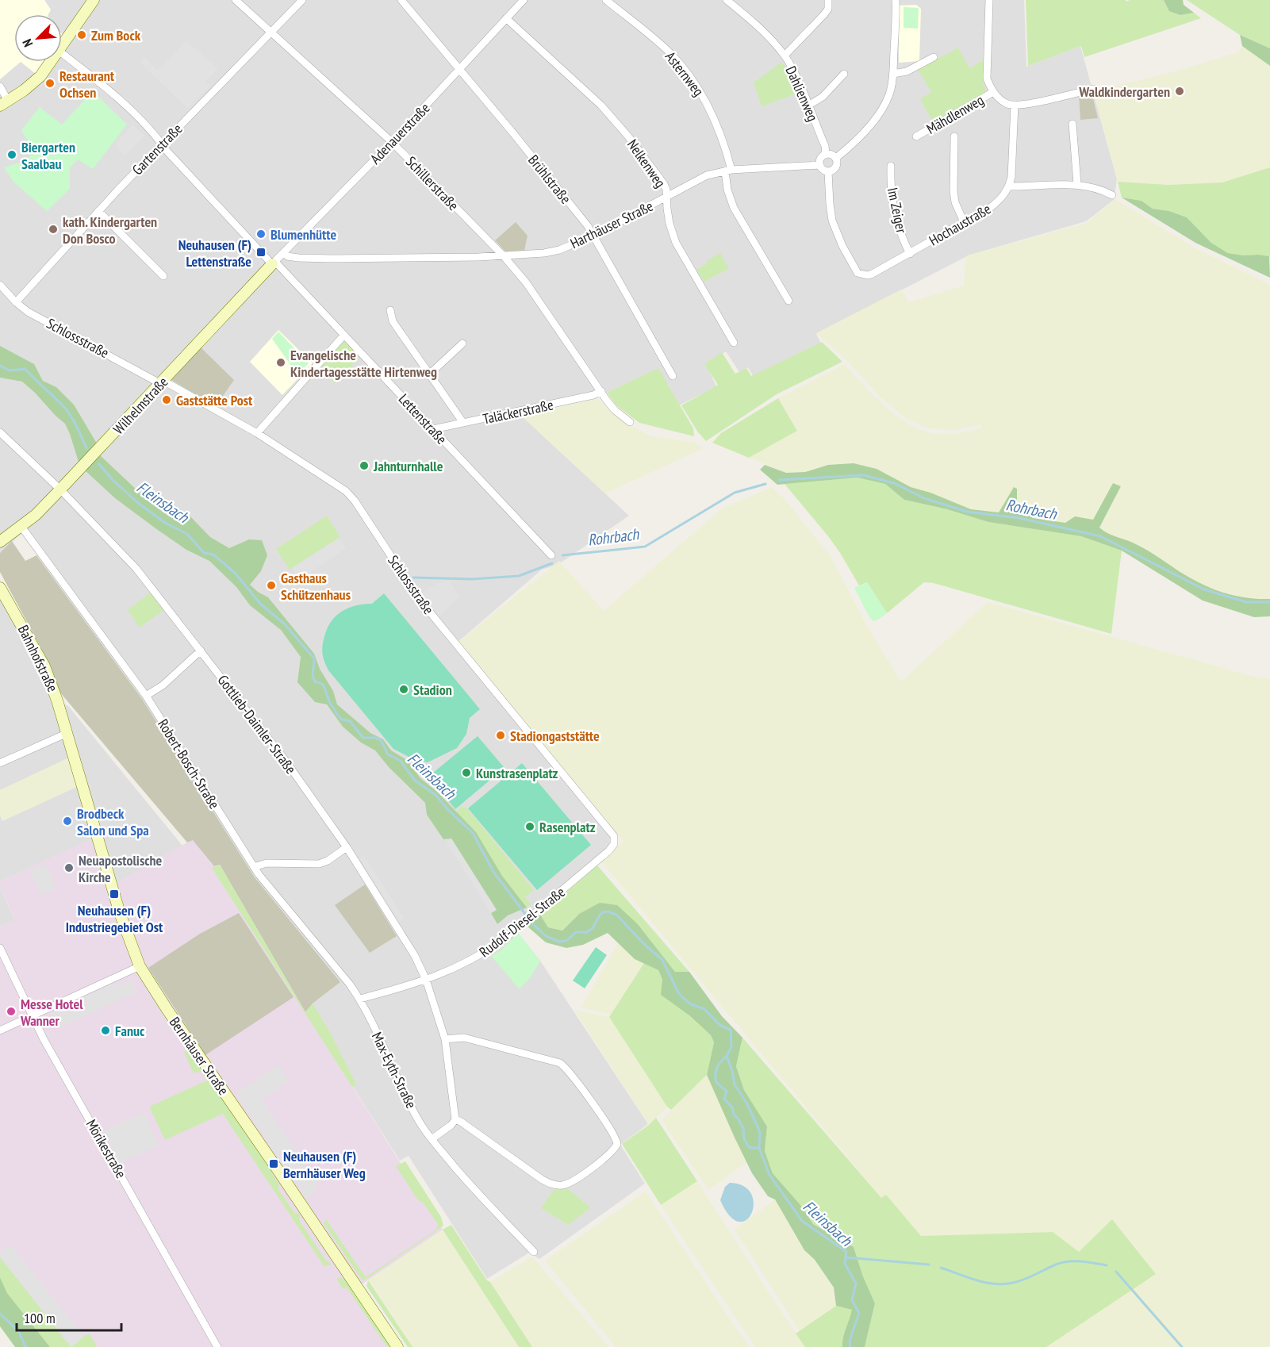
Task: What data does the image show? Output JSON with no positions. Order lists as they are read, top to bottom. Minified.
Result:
{"streets":{"street":["Asternweg","Dahlienweg","Mähdlenweg","Adenauerstraße","Gartenstraße","Nelkenweg","Brühlstraße","Schillerstraße","Im Zeiger","Harthäuser Straße","Hochaustraße","Schlossstraße","Wilhelmstraße","Taläckerstraße","Lettenstraße","Bahnhofstraße","Gottlieb-Daimler-Straße","Robert-Bosch-Straße","Rudolf-Diesel-Straße","Bernhäuser Straße","Max-Eyth-Straße","Mörikestraße"]},"crossings":[["Asternweg","Harthäuser Straße"],["Dahlienweg","Harthäuser Straße"],["Dahlienweg","Hochaustraße"],["Mähdlenweg","Hochaustraße"],["Adenauerstraße","Nelkenweg"],["Adenauerstraße","Brühlstraße"],["Adenauerstraße","Schillerstraße"],["Adenauerstraße","Harthäuser Straße"],["Adenauerstraße","Wilhelmstraße"],["Adenauerstraße","Lettenstraße"],["Gartenstraße","Schillerstraße"],["Gartenstraße","Schlossstraße"],["Gartenstraße","Lettenstraße"],["Nelkenweg","Harthäuser Straße"],["Brühlstraße","Harthäuser Straße"],["Schillerstraße","Harthäuser Straße"],["Schillerstraße","Taläckerstraße"],["Im Zeiger","Hochaustraße"],["Harthäuser Straße","Hochaustraße"],["Schlossstraße","Wilhelmstraße"],["Schlossstraße","Rudolf-Diesel-Straße"],["Wilhelmstraße","Lettenstraße"],["Wilhelmstraße","Gottlieb-Daimler-Straße"],["Wilhelmstraße","Robert-Bosch-Straße"],["Taläckerstraße","Lettenstraße"],["Bahnhofstraße","Bernhäuser Straße"],["Gottlieb-Daimler-Straße","Rudolf-Diesel-Straße"],["Robert-Bosch-Straße","Rudolf-Diesel-Straße"],["Robert-Bosch-Straße","Max-Eyth-Straße"],["Rudolf-Diesel-Straße","Max-Eyth-Straße"]],"water":["Fleinsbach","Rohrbach"],"places":{"other":["Zum Bock","Restaurant Ochsen","Waldkindergarten","Biergarten Saalbau","kath. Kindergarten Don Bosco","Blumenhütte","Evangelische Kindertagesstätte Hirtenweg","Gaststätte Post","Jahnturnhalle","Gasthaus Schützenhaus","Stadion","Stadiongaststätte","Kunstrasenplatz","Brodbeck Salon und Spa","Rasenplatz","Neuapostolische Kirche","Messe Hotel Wanner","Fanuc"],"transit":["Neuhausen (F) Lettenstraße","Neuhausen (F) Industriegebiet Ost","Neuhausen (F) Bernhäuser Weg"]},"scale_bar":"100 m","north":"bottom left"}
